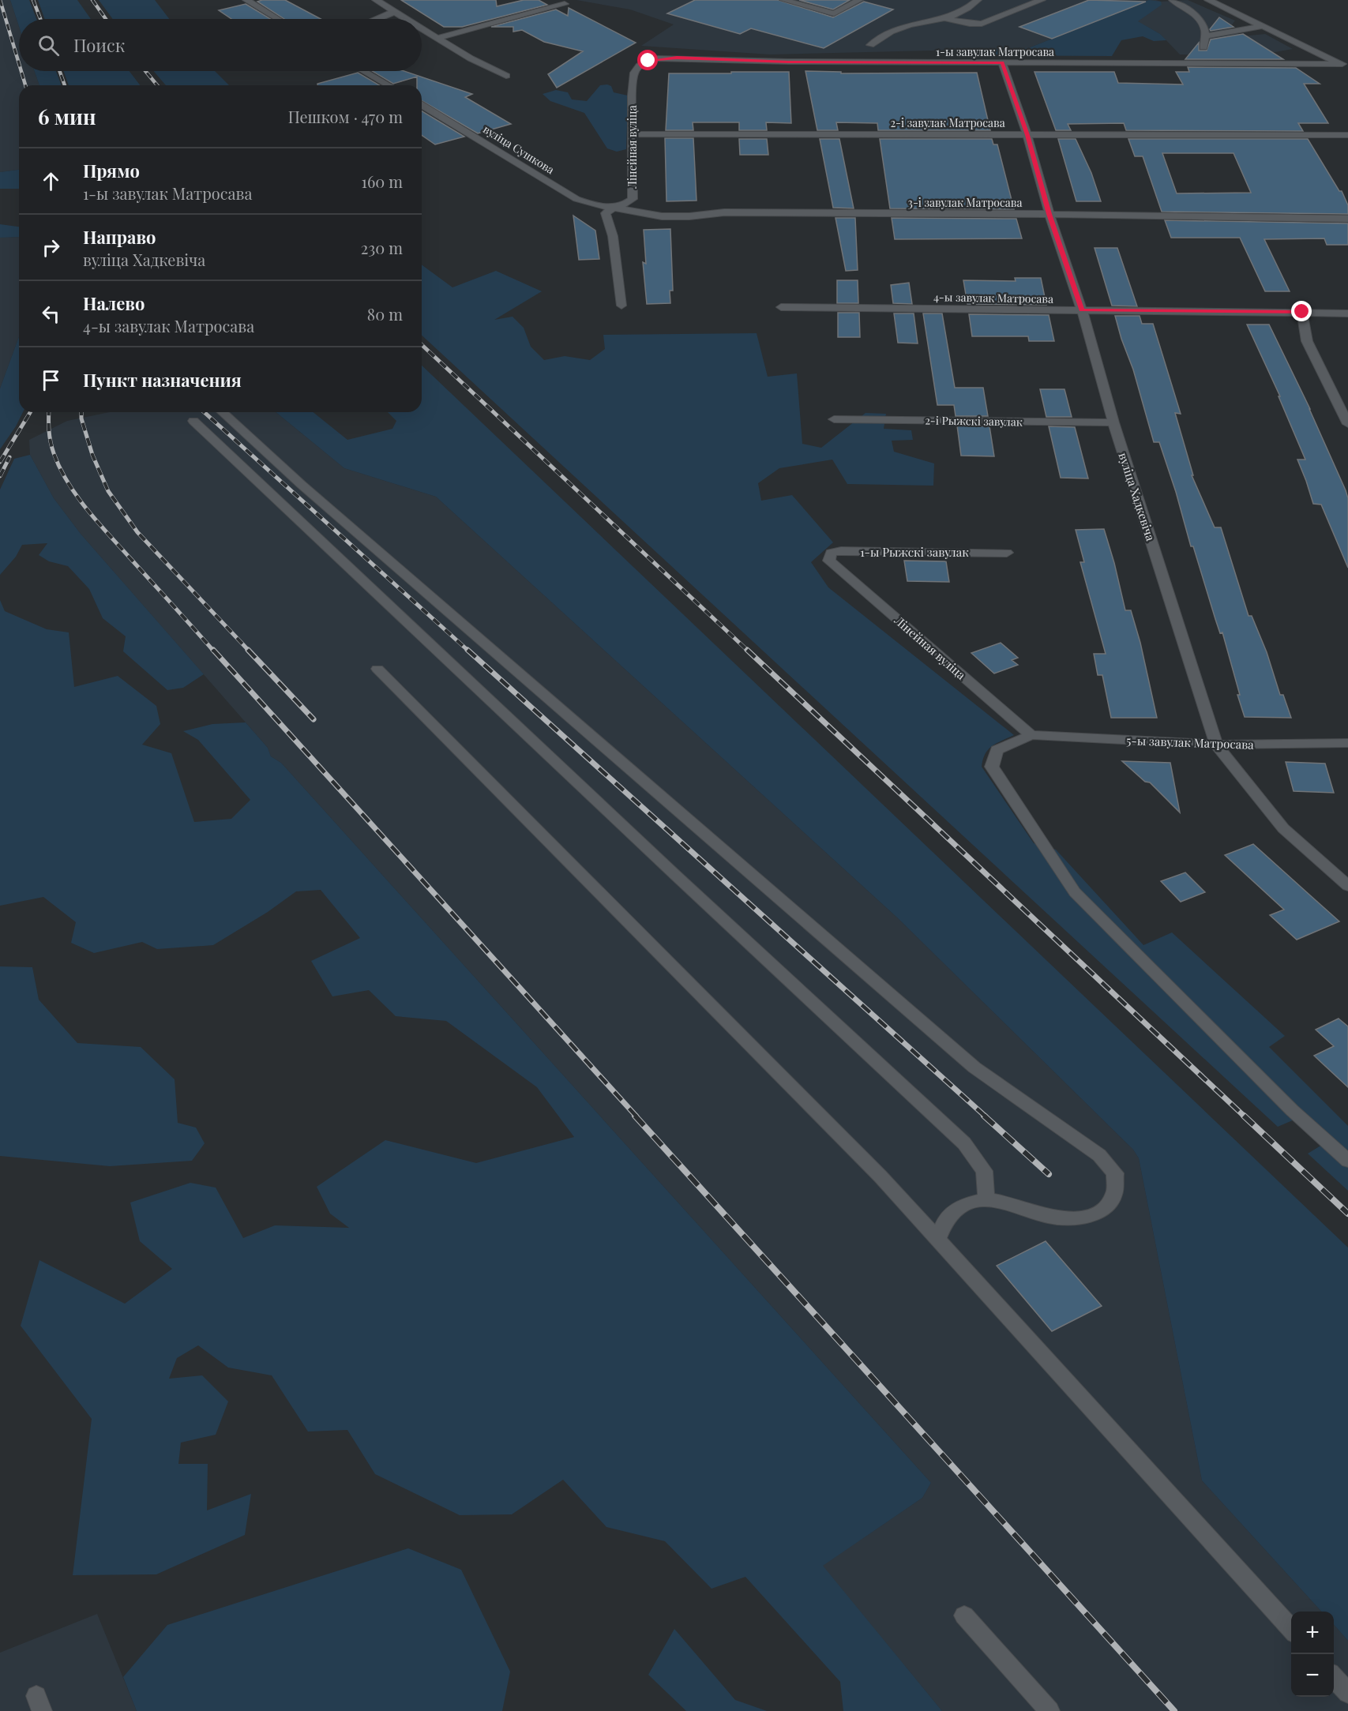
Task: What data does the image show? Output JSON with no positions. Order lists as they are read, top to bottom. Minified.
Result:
{"streets":{"street":["1-ы завулак Матросава","2-і завулак Матросава","Лінейная вуліца","вуліца Сушкова","3-і завулак Матросава","4-ы завулак Матросава","2-і Рыжскі завулак","вуліца Хадкевіча","1-ы Рыжскі завулак","5-ы завулак Матросава"]},"crossings":[["1-ы завулак Матросава","Лінейная вуліца"],["1-ы завулак Матросава","вуліца Хадкевіча"],["2-і завулак Матросава","Лінейная вуліца"],["2-і завулак Матросава","вуліца Хадкевіча"],["Лінейная вуліца","вуліца Сушкова"],["Лінейная вуліца","3-і завулак Матросава"],["Лінейная вуліца","1-ы Рыжскі завулак"],["Лінейная вуліца","5-ы завулак Матросава"],["вуліца Сушкова","3-і завулак Матросава"],["3-і завулак Матросава","вуліца Хадкевіча"],["4-ы завулак Матросава","вуліца Хадкевіча"],["2-і Рыжскі завулак","вуліца Хадкевіча"],["вуліца Хадкевіча","5-ы завулак Матросава"]],"page":{"search":"Поиск","heading":["6 мин","Пешком · 470 m"],"list":[["Прямо","1-ы завулак Матросава","160 m"],["Направо","вуліца Хадкевіча","230 m"],["Налево","4-ы завулак Матросава","80 m"],"Пункт назначения"],"map_buttons":["+","−"]}}
